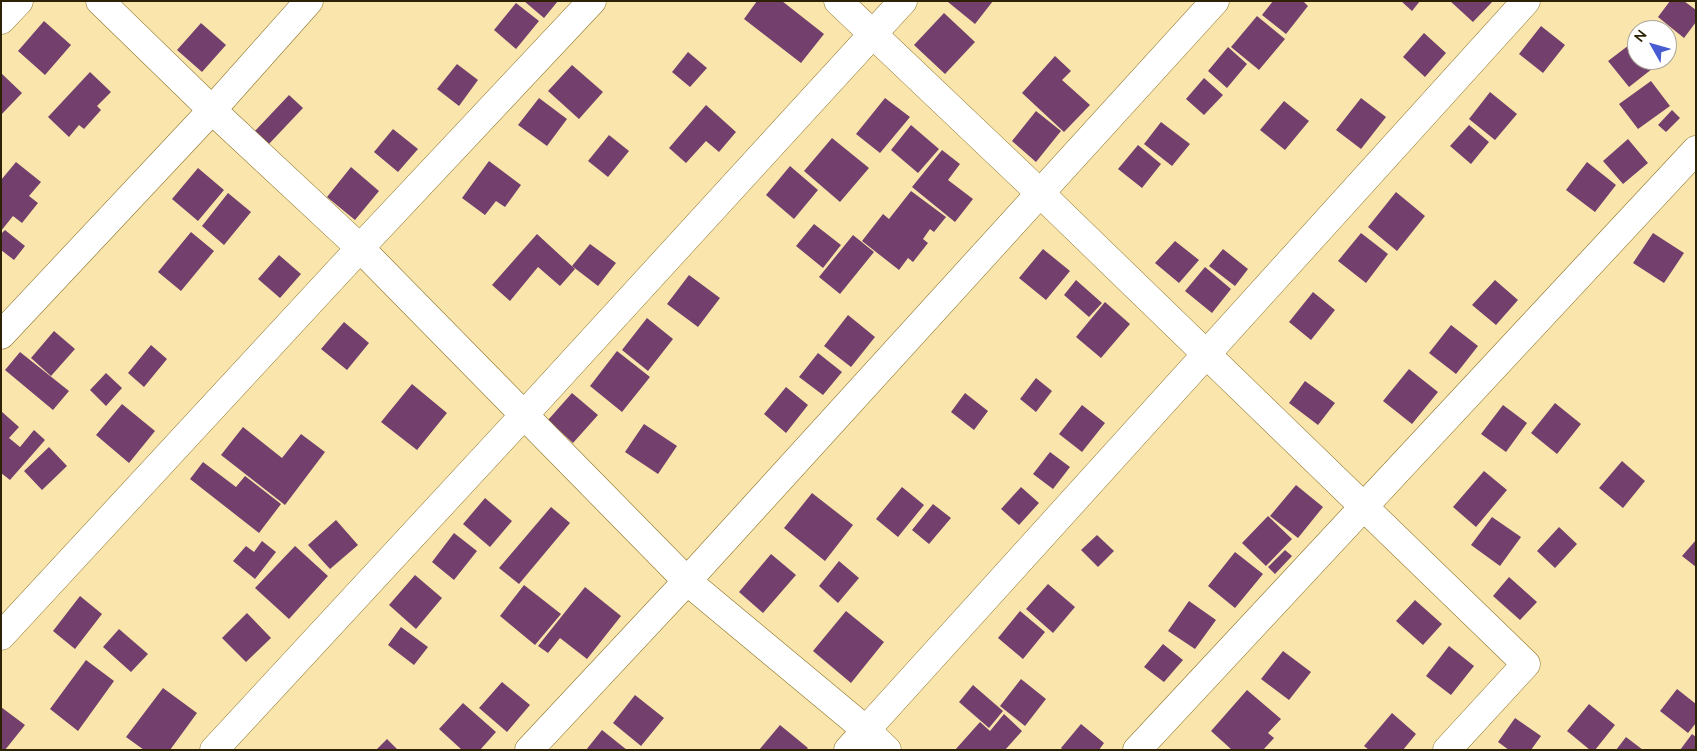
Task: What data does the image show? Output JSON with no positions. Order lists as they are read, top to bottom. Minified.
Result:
{"north":"top left"}
